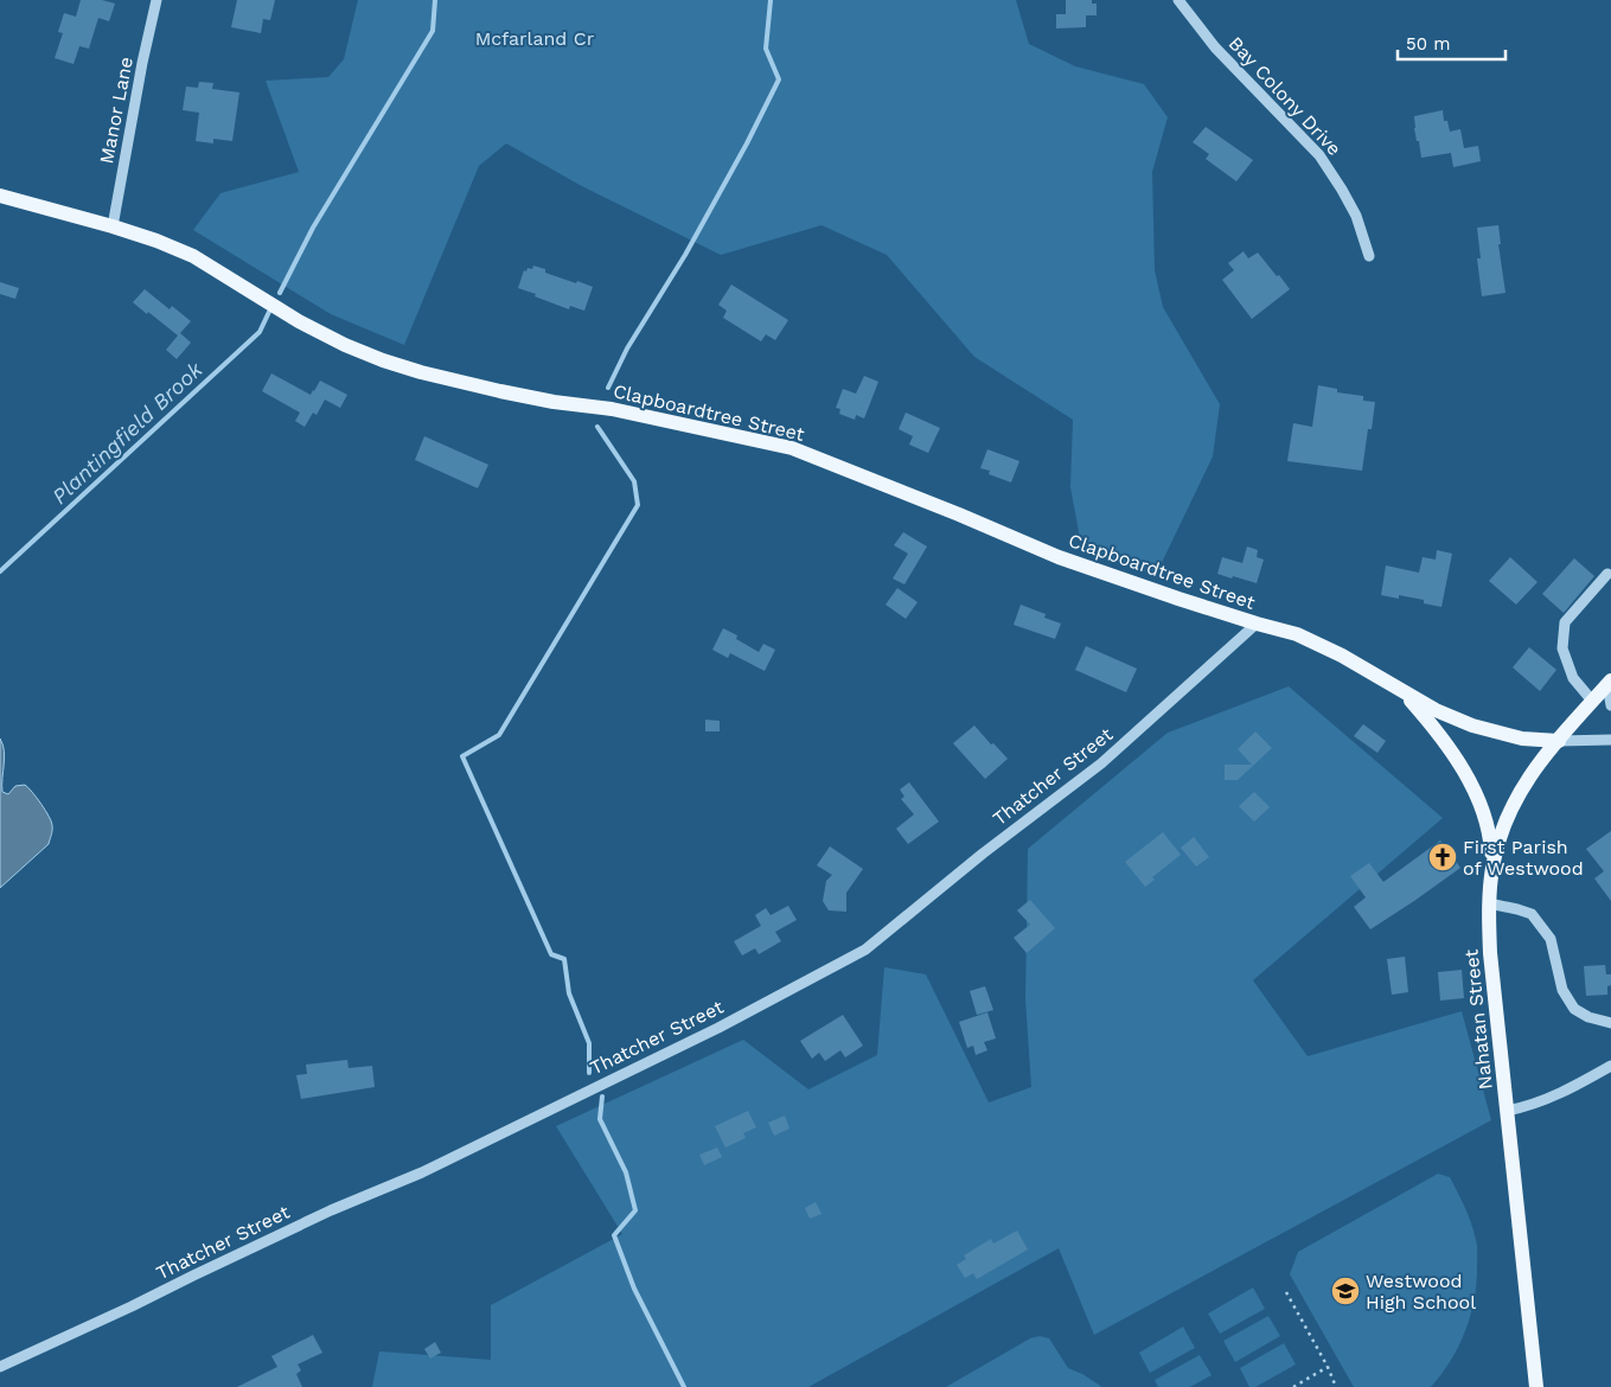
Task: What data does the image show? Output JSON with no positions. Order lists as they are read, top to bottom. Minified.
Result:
{"streets":{"main road":["Clapboardtree Street","Nahatan Street"],"street":["Bay Colony Drive","Manor Lane","Thatcher Street"]},"crossings":[["Manor Lane","Clapboardtree Street"],["Clapboardtree Street","Thatcher Street"],["Clapboardtree Street","Nahatan Street"]],"water":["Plantingfield Brook"],"parks":["Mcfarland Cr"],"places":{"church":["First Parish of Westwood"],"school or university":["Westwood High School"]},"scale_bar":"50 m"}
